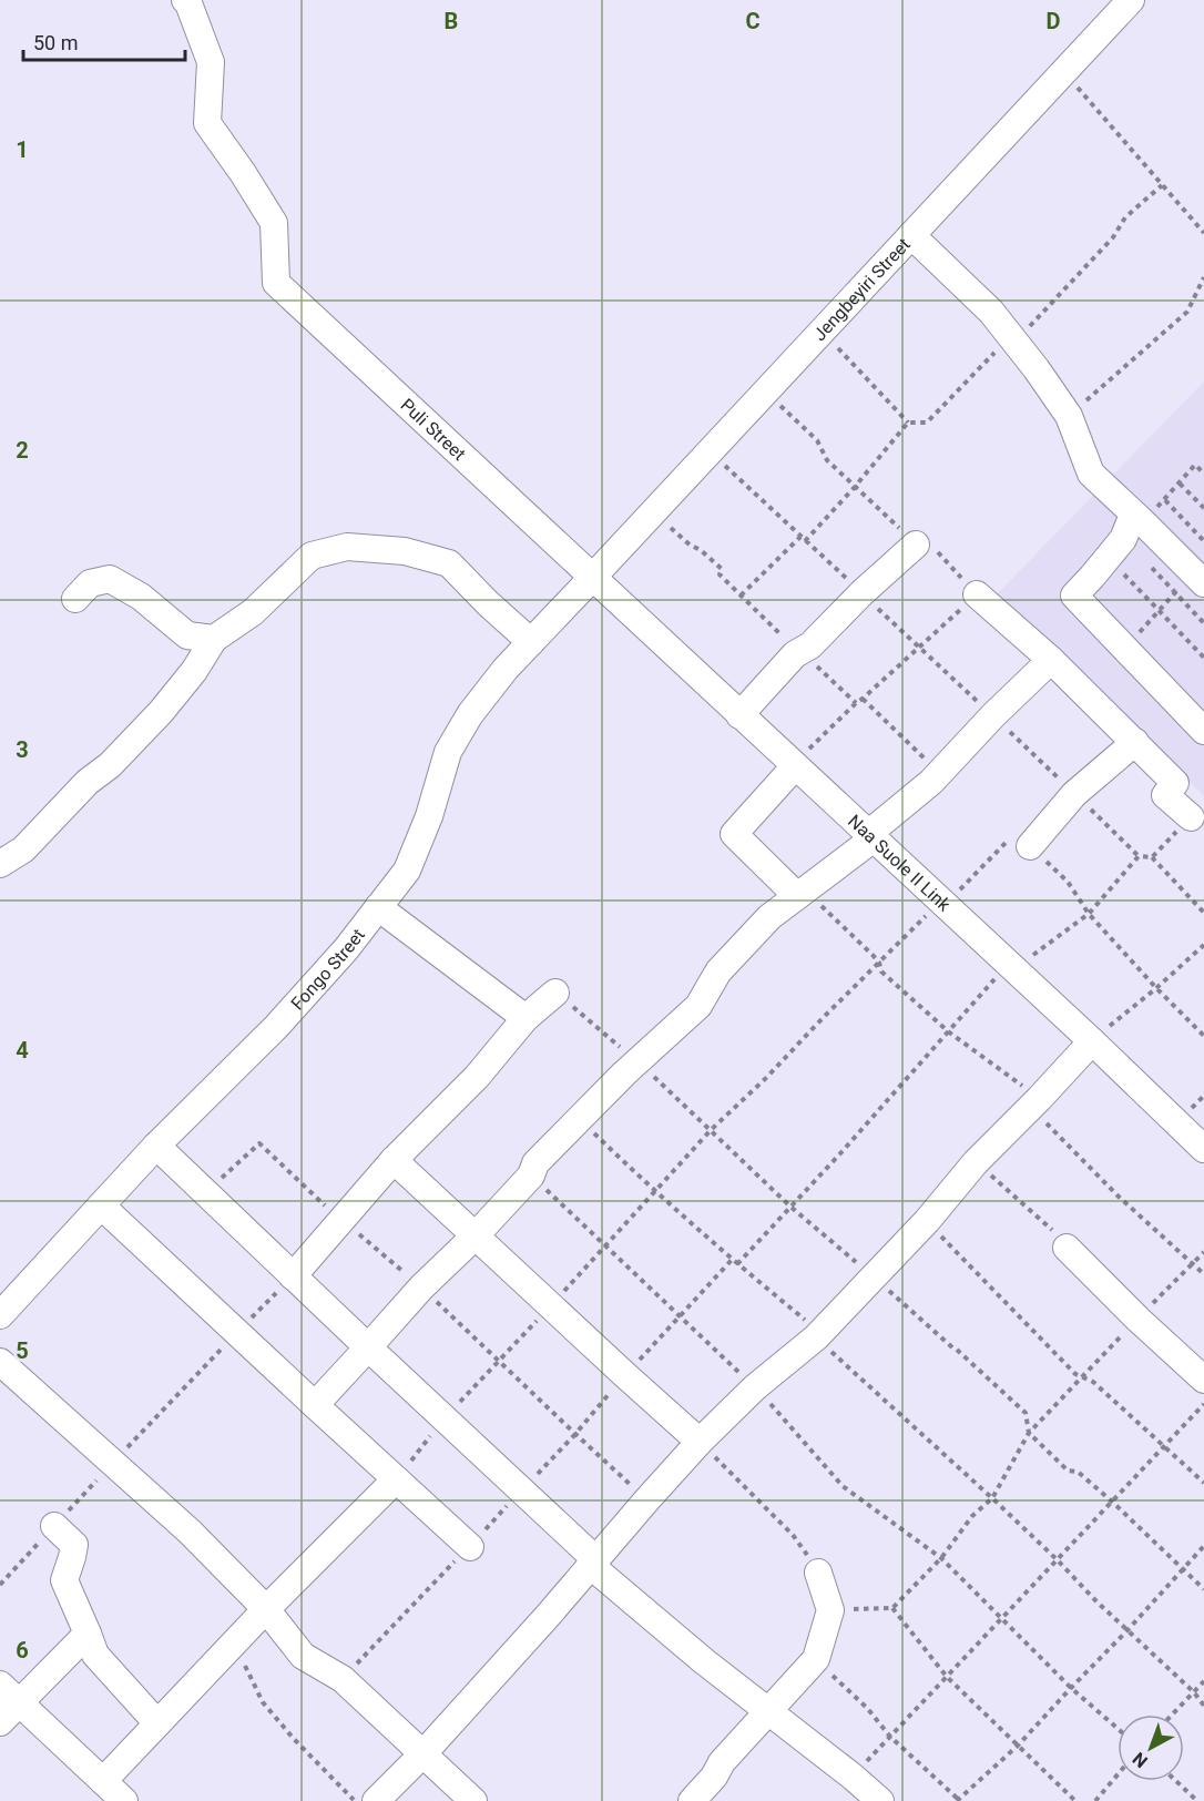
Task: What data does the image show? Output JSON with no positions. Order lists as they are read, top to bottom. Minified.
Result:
{"streets":{"street":["Jengbeyiri Street","Puli Street","Naa Suole II Link","Fongo Street"]},"crossings":[["Jengbeyiri Street","Puli Street"],["Jengbeyiri Street","Naa Suole II Link"],["Jengbeyiri Street","Fongo Street"],["Puli Street","Naa Suole II Link"],["Puli Street","Fongo Street"],["Naa Suole II Link","Fongo Street"]],"scale_bar":"50 m","north":"bottom left","grid":{"columns":["B","C","D"],"rows":["1","2","3","4","5","6"]}}
